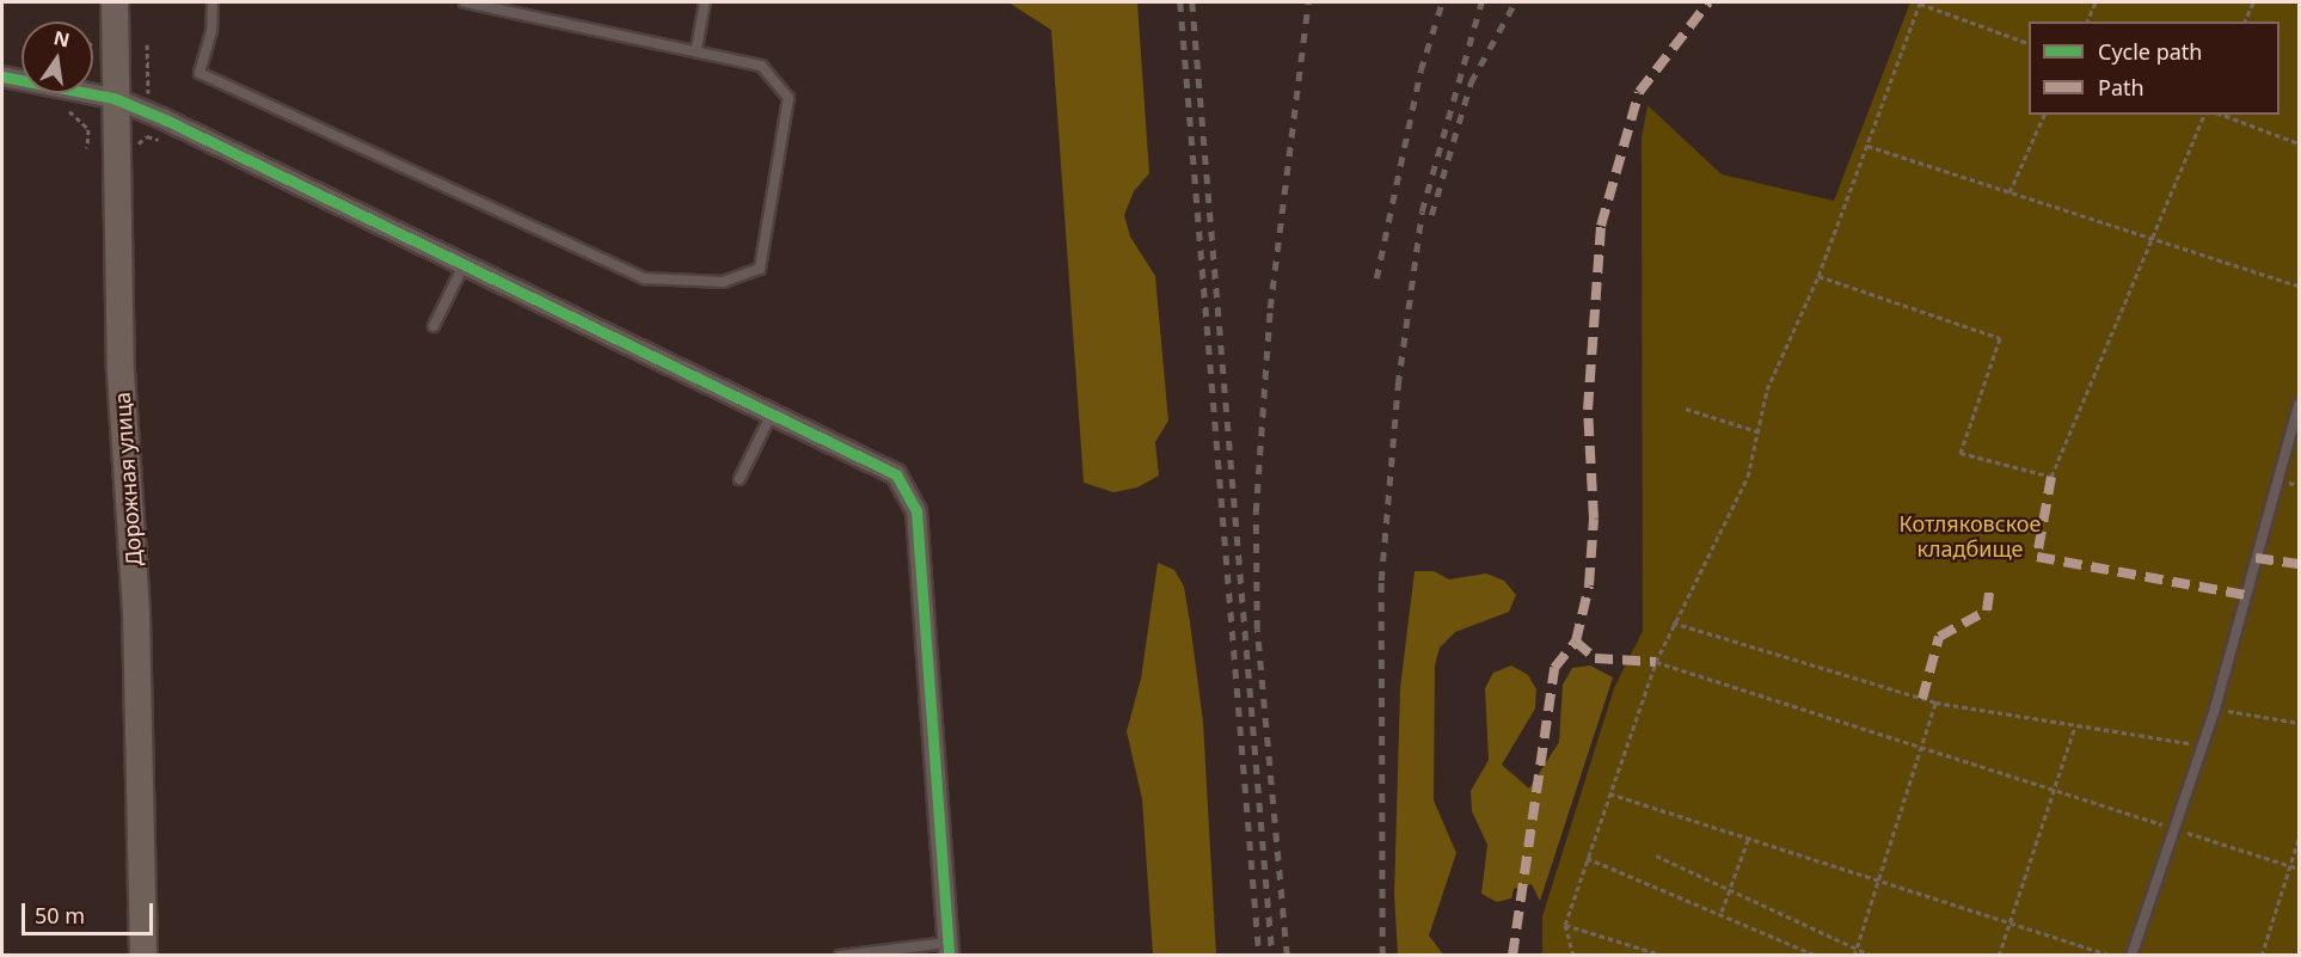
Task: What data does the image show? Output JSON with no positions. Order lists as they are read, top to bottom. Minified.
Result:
{"streets":{"main road":["Дорожная улица"]},"parks":["Котляковское кладбище"],"legend":["Cycle path","Path"],"scale_bar":"50 m","north":"top"}
